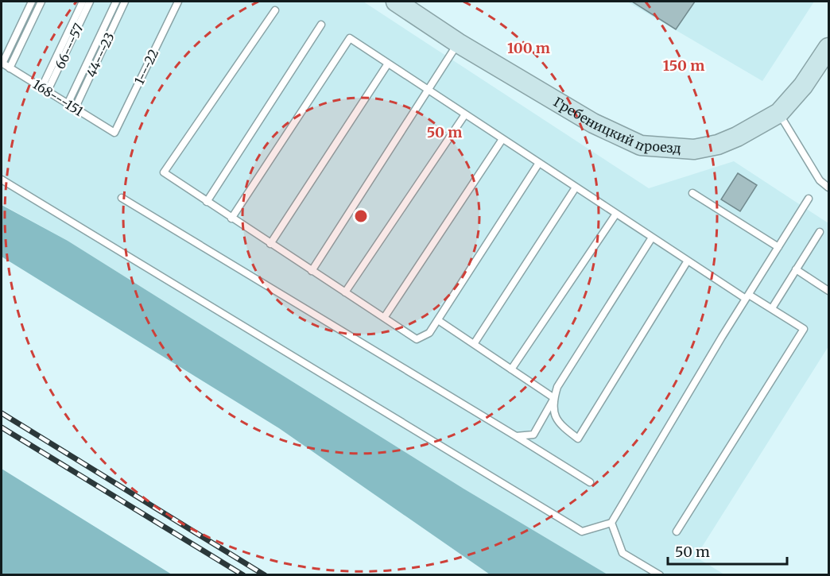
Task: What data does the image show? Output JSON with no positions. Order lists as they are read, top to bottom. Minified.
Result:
{"streets":{"street":["Гребеницкий проезд"],"lane":["66---57","44---23","1---22","168---151"]},"crossings":[["66---57","168---151"],["44---23","168---151"],["1---22","168---151"]],"scale_bar":"50 m","rings":["100 m","150 m","50 m"]}
